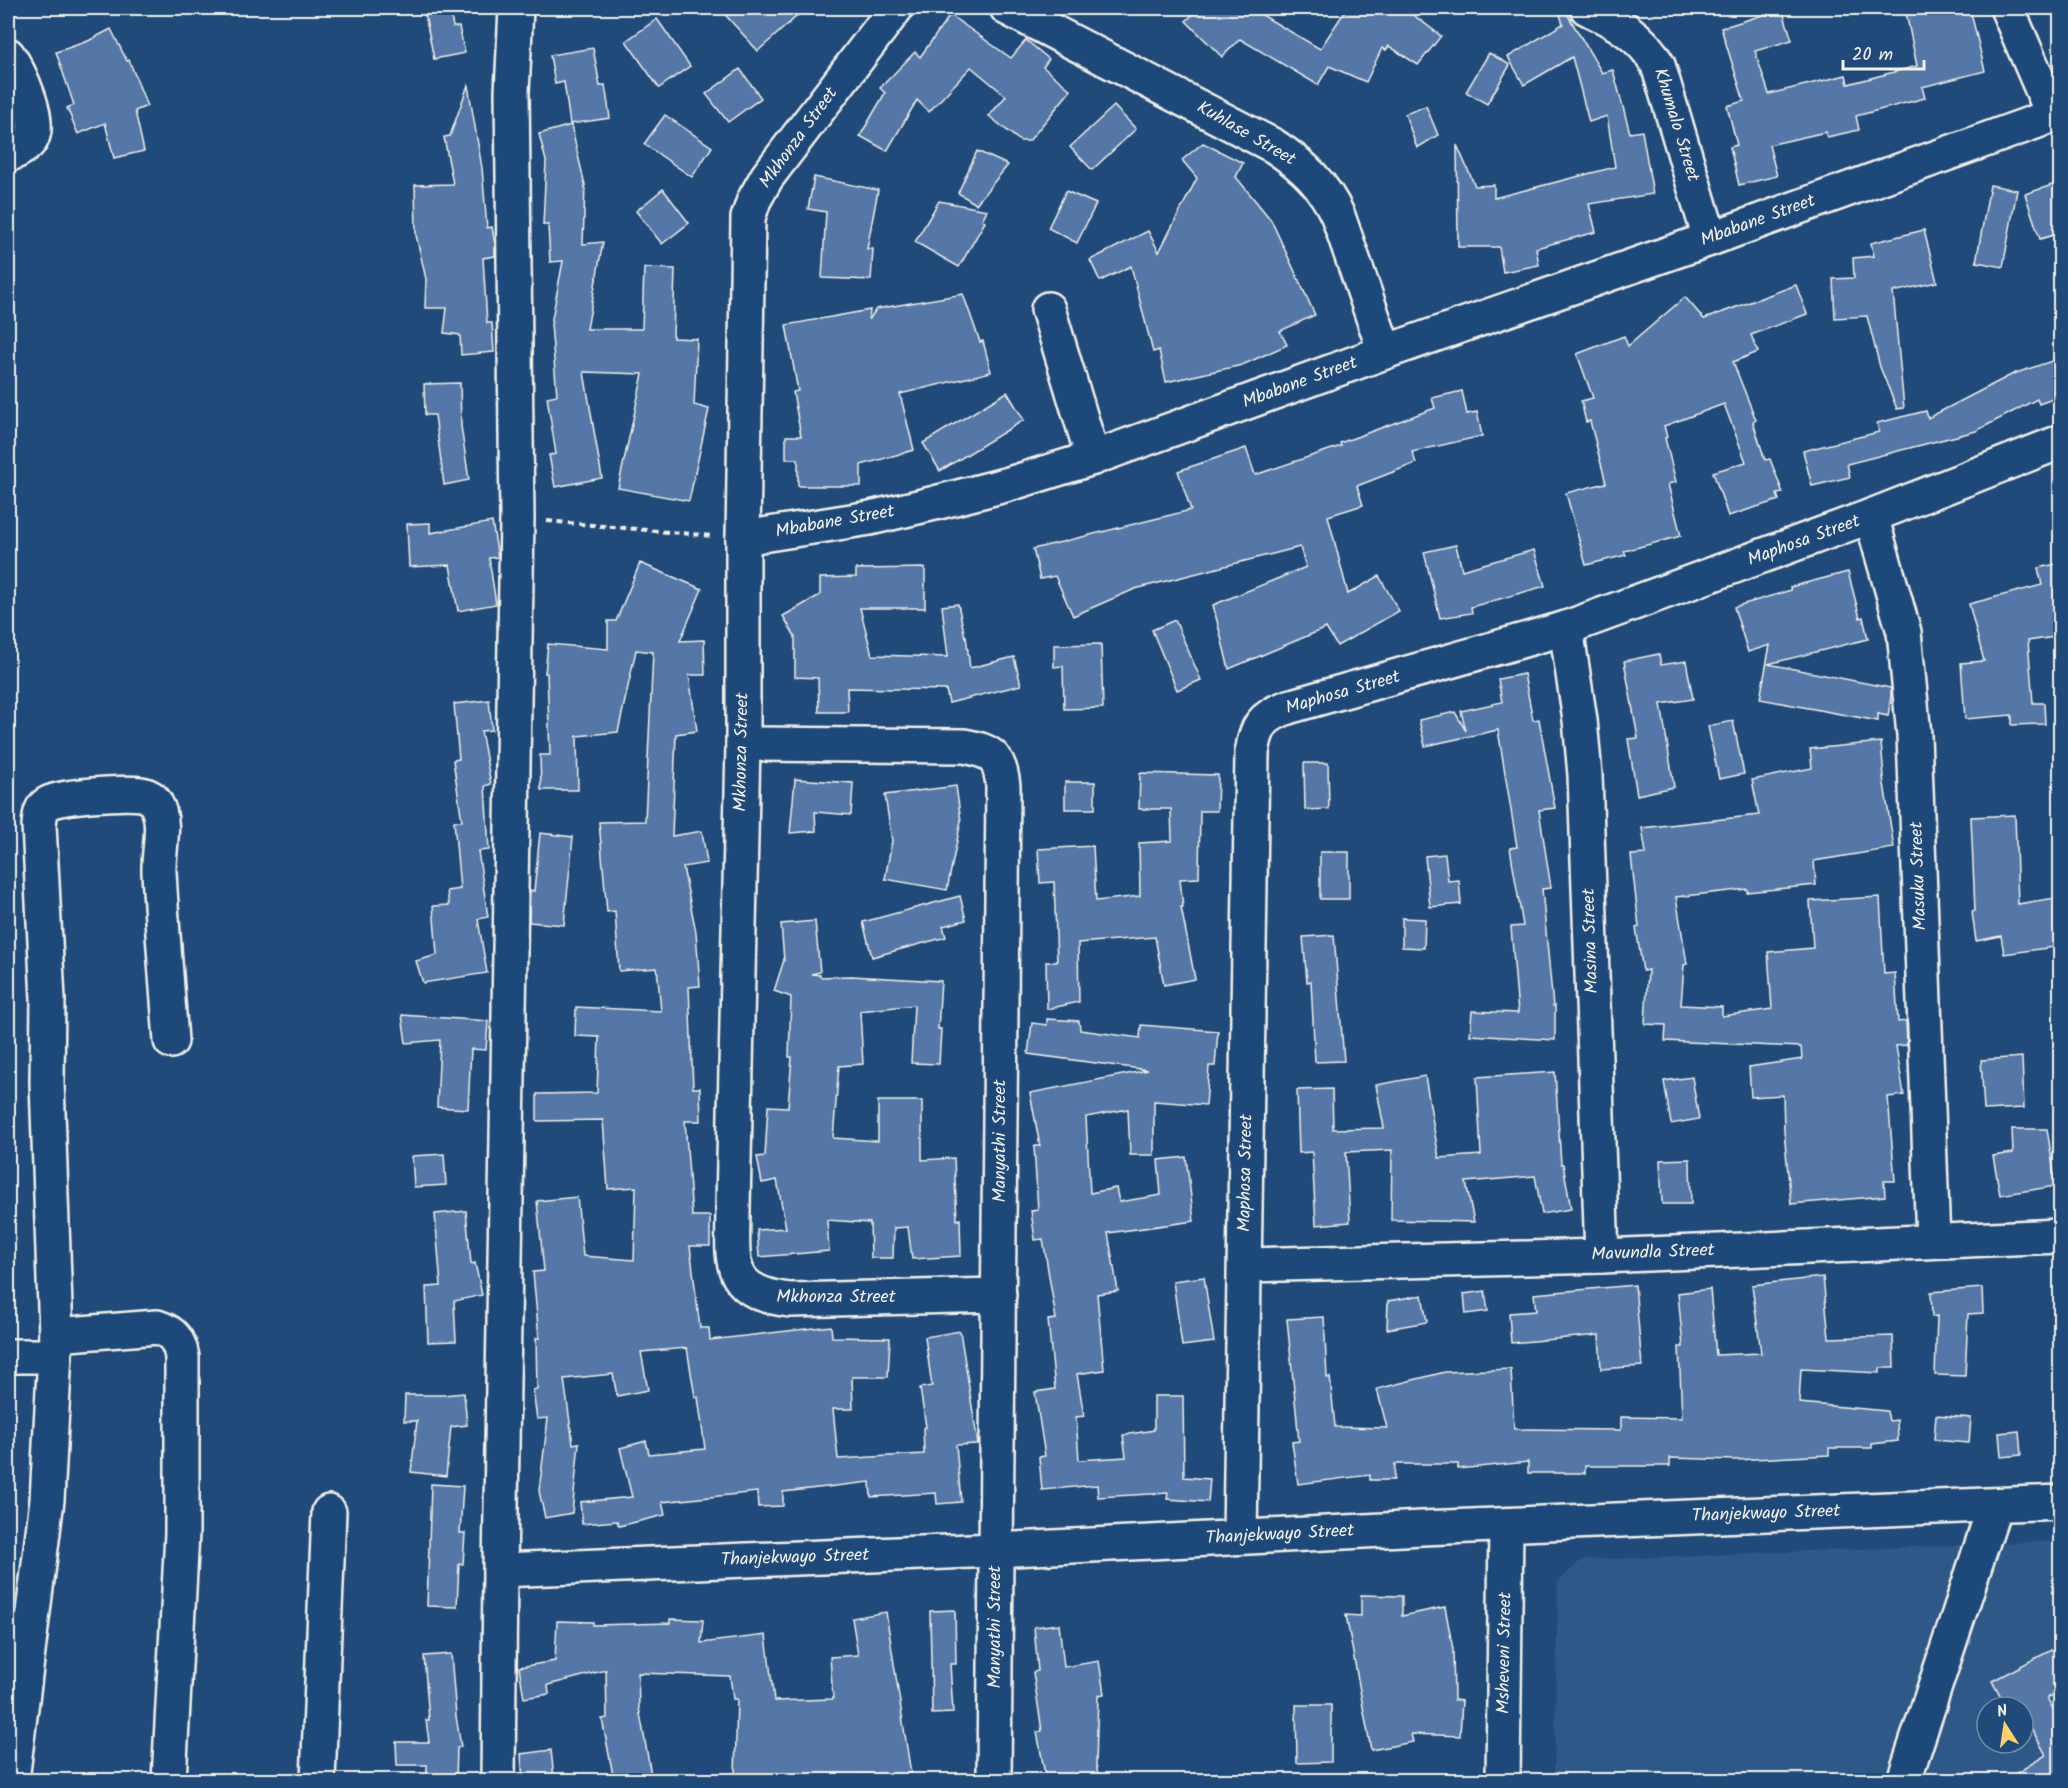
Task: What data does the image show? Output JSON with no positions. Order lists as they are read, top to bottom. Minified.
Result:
{"streets":{"street":["Khumalo Street","Kuhlase Street","Mkhonza Street","Mbabane Street","Maphosa Street","Masuku Street","Masina Street","Manyathi Street","Mavundla Street","Thanjekwayo Street","Msheveni Street"]},"crossings":[["Khumalo Street","Mbabane Street"],["Kuhlase Street","Mbabane Street"],["Mkhonza Street","Mbabane Street"],["Mkhonza Street","Manyathi Street"],["Maphosa Street","Masuku Street"],["Maphosa Street","Masina Street"],["Maphosa Street","Mavundla Street"],["Maphosa Street","Thanjekwayo Street"],["Masuku Street","Mavundla Street"],["Masina Street","Mavundla Street"],["Manyathi Street","Thanjekwayo Street"],["Thanjekwayo Street","Msheveni Street"]],"scale_bar":"20 m","north":"top"}
